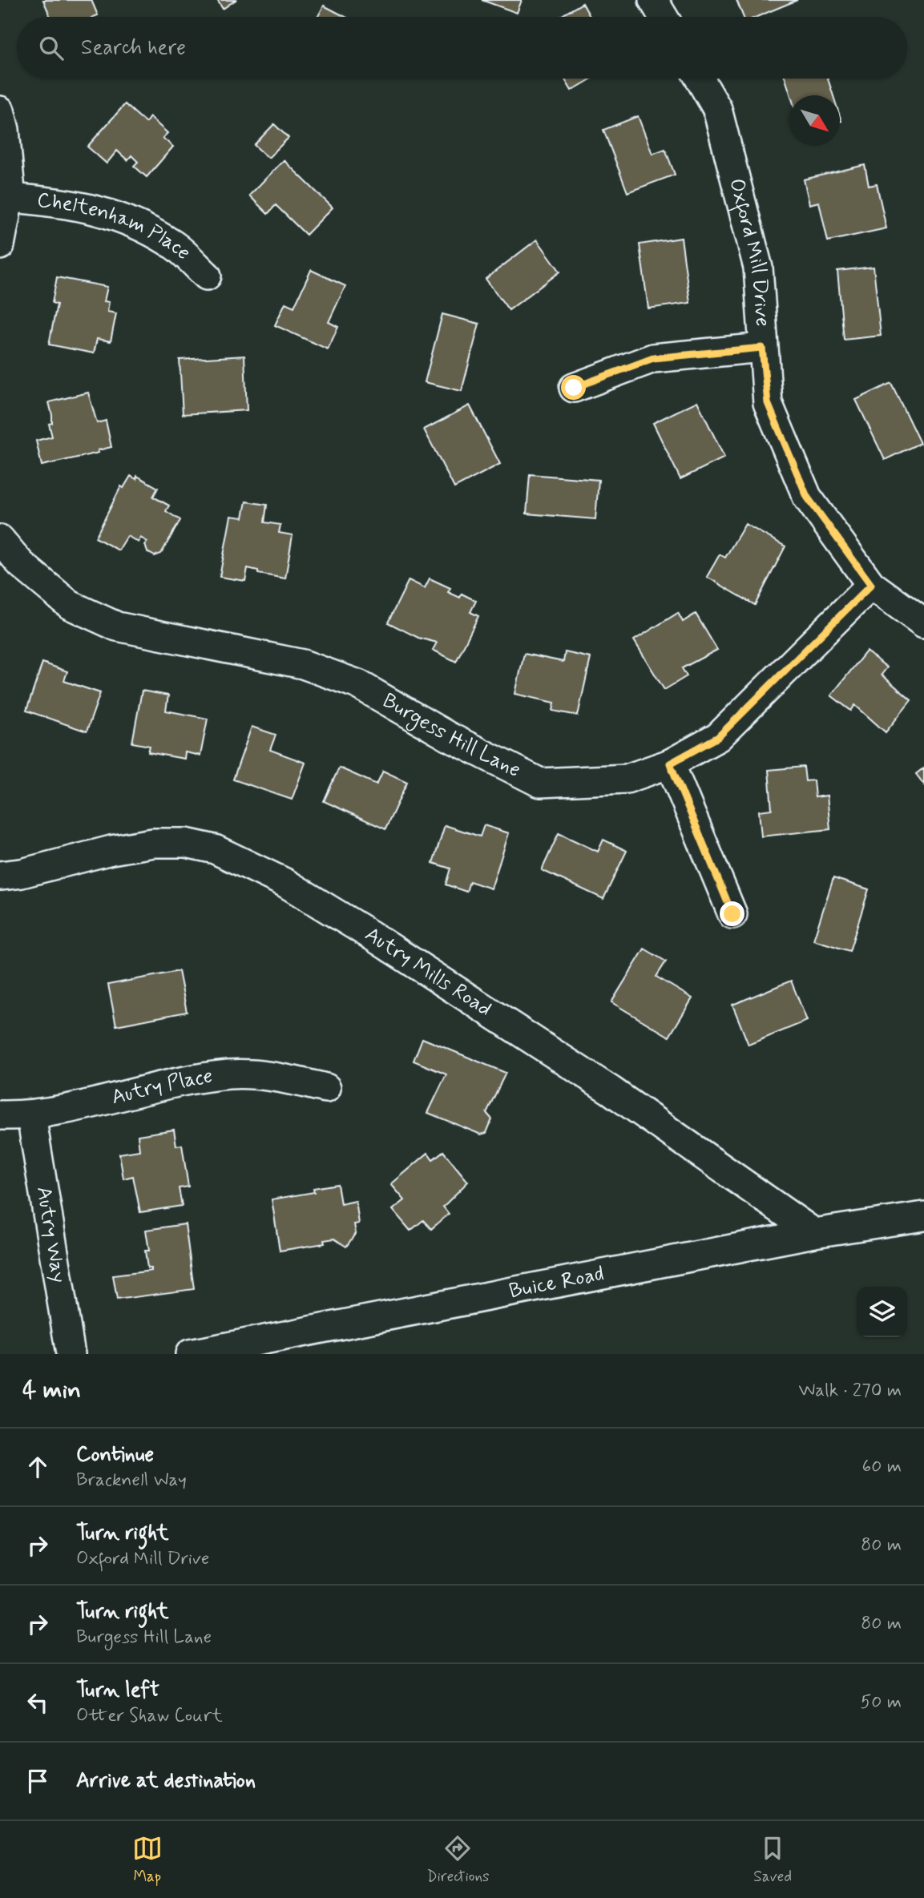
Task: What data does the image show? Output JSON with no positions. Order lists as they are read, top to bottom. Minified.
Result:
{"streets":{"street":["Cheltenham Place","Oxford Mill Drive","Burgess Hill Lane","Autry Mills Road","Autry Place","Autry Way","Buice Road"]},"crossings":[["Oxford Mill Drive","Burgess Hill Lane"],["Autry Mills Road","Buice Road"],["Autry Place","Autry Way"]],"north":"bottom right","page":{"search":"Search here","heading":["4 min","Walk · 270 m"],"list":[["Continue","Bracknell Way","60 m"],["Turn right","Oxford Mill Drive","80 m"],["Turn right","Burgess Hill Lane","80 m"],["Turn left","Otter Shaw Court","50 m"],"Arrive at destination"],"nav":["Map","Directions","Saved"]}}
